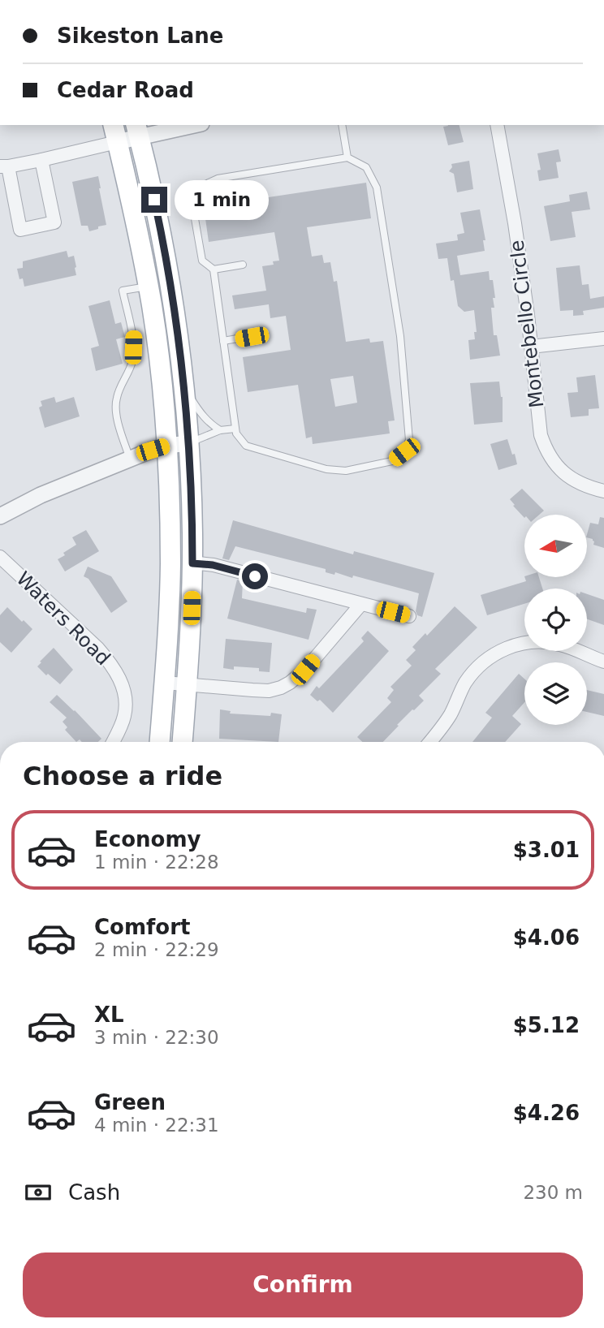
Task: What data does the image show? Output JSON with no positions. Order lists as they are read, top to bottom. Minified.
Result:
{"streets":{"street":["Montebello Circle","Waters Road"]},"north":"left","page":{"banner":["Sikeston Lane","Cedar Road"],"bubble":"1 min","heading":"Choose a ride","list":[{"name":"Economy","note":"1 min · 22:28","value":"$3.01"},{"name":"Comfort","note":"2 min · 22:29","value":"$4.06"},{"name":"XL","note":"3 min · 22:30","value":"$5.12"},{"name":"Green","note":"4 min · 22:31","value":"$4.26"}],"pay":["Cash","230 m"],"buttons":"Confirm"}}
